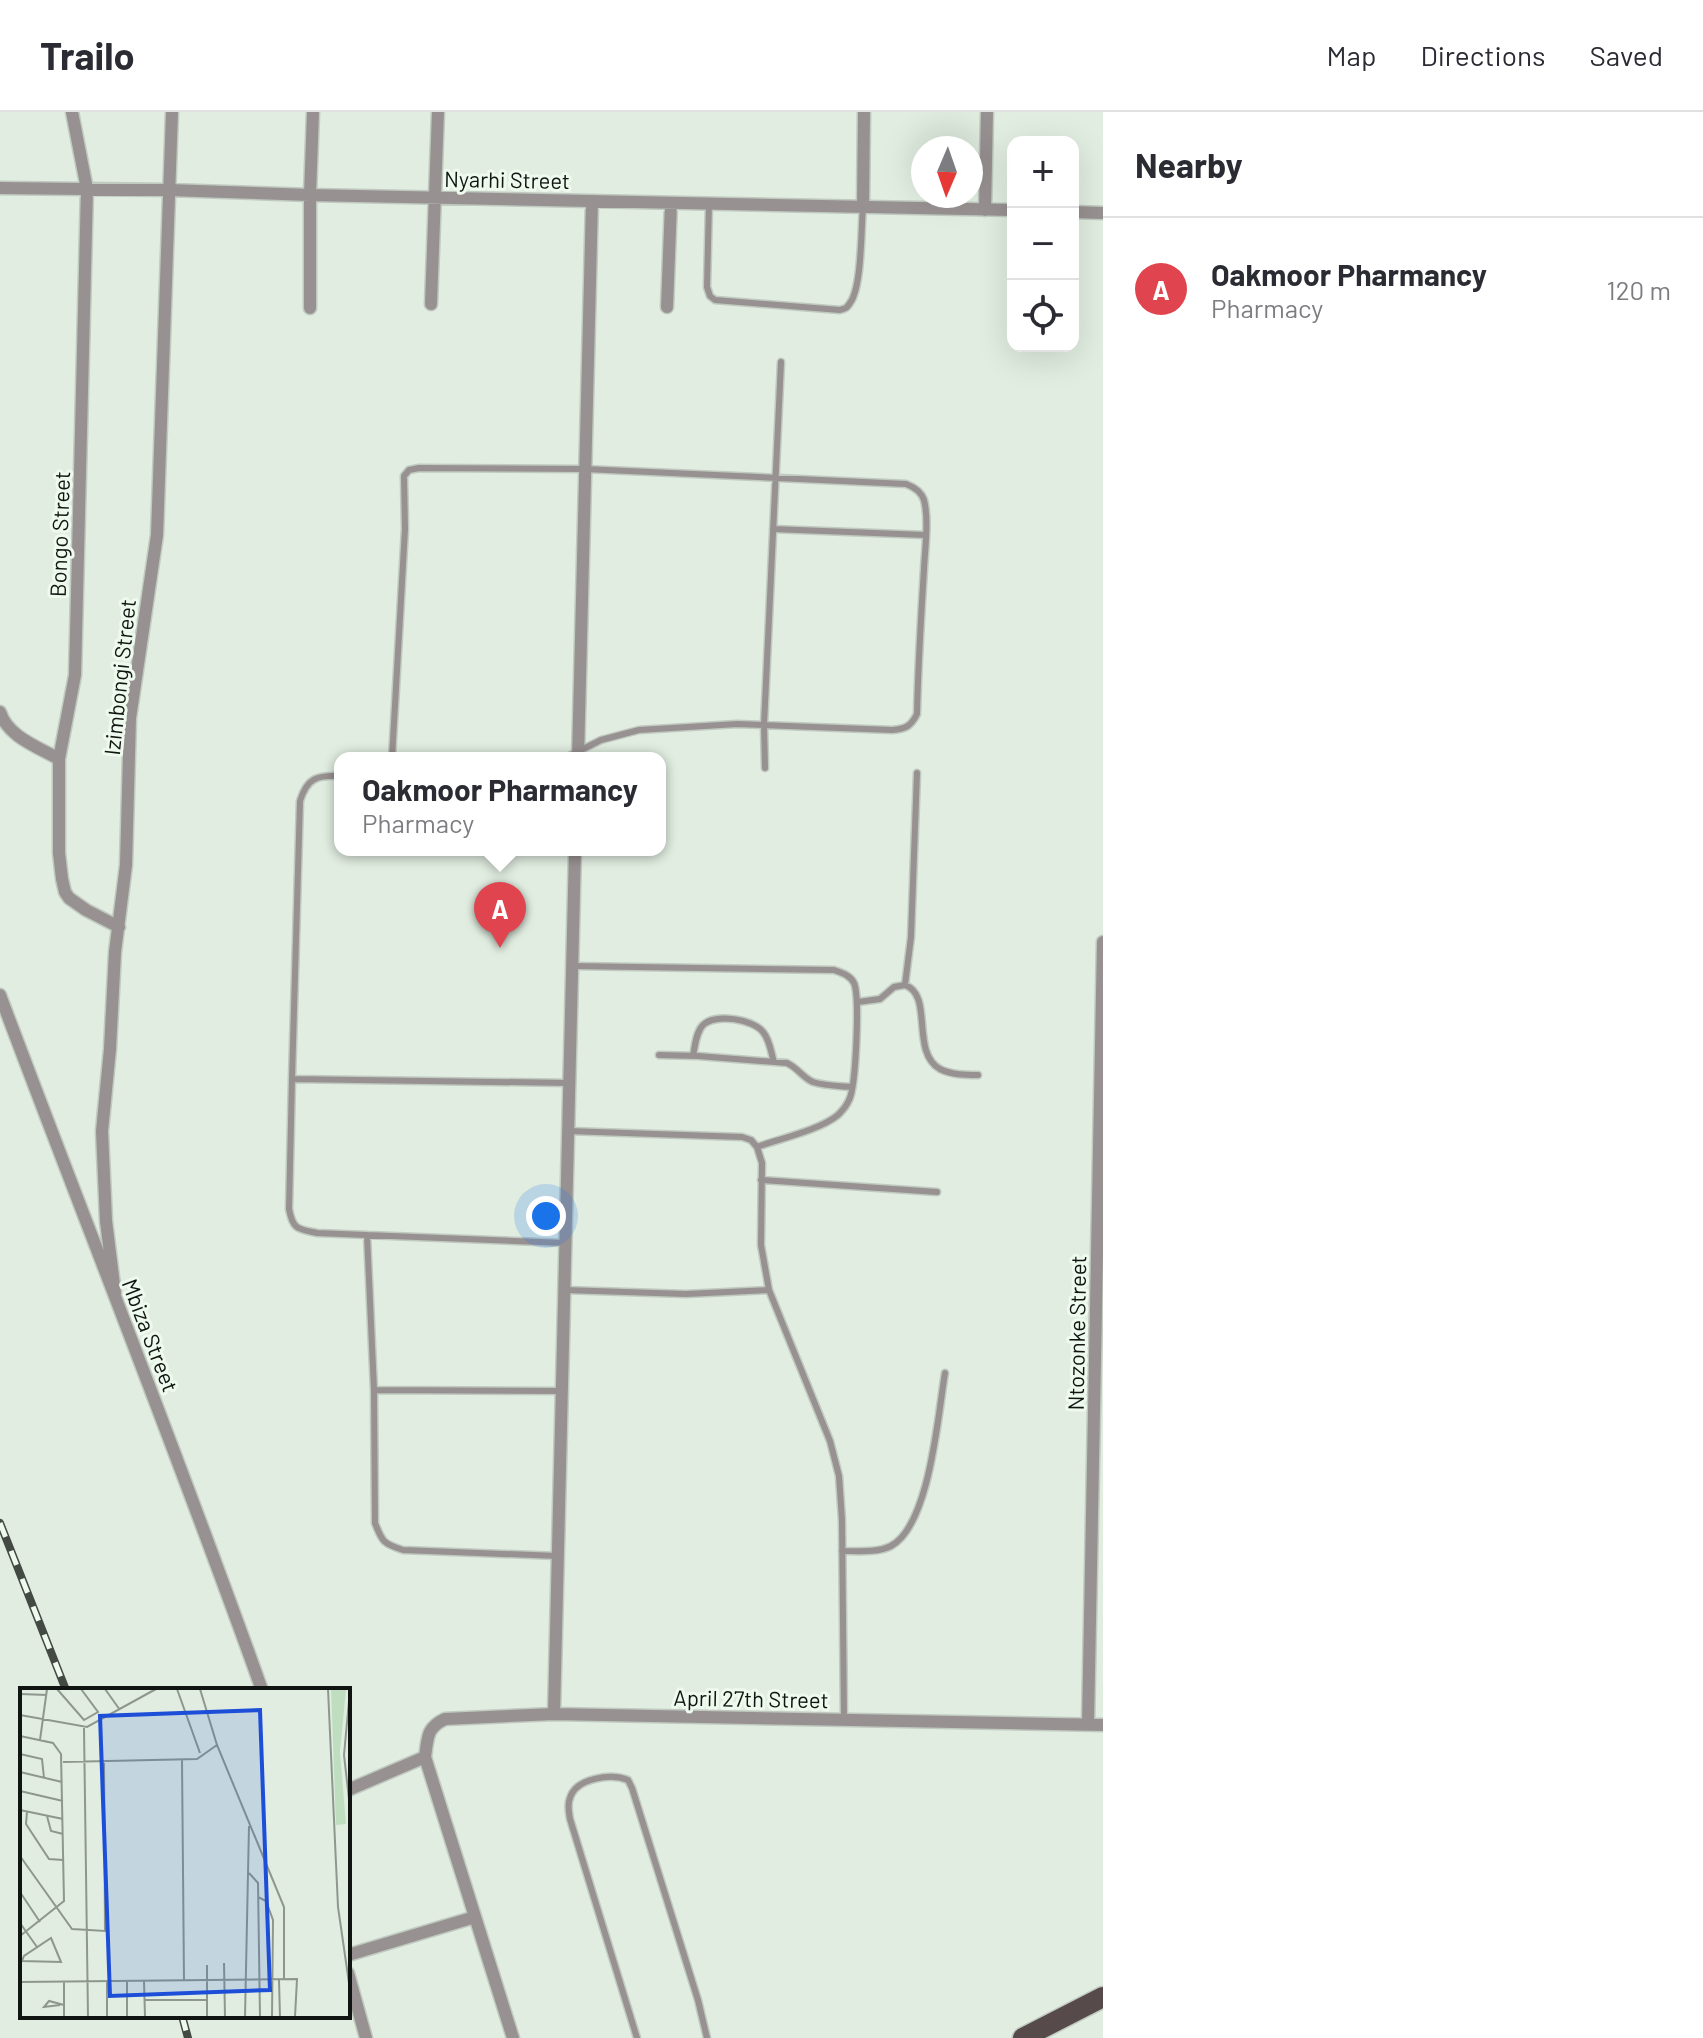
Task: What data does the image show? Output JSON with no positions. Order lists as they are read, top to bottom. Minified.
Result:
{"streets":{"street":["Nyarhi Street","Bongo Street","Izimbongi Street","Ntozonke Street","Mbiza Street","April 27th Street"]},"crossings":[["Nyarhi Street","Bongo Street"],["Nyarhi Street","Izimbongi Street"],["Bongo Street","Izimbongi Street"],["Izimbongi Street","Mbiza Street"],["Ntozonke Street","April 27th Street"]],"north":"bottom","page":{"header":"Trailo","nav":["Map","Directions","Saved"],"heading":"Nearby","map_buttons":["+","−"],"list":[{"mark":"A","name":"Oakmoor Pharmancy","note":"Pharmacy","value":"120 m"}],"popup":["Oakmoor Pharmancy","Pharmacy"],"pins":"A"}}
